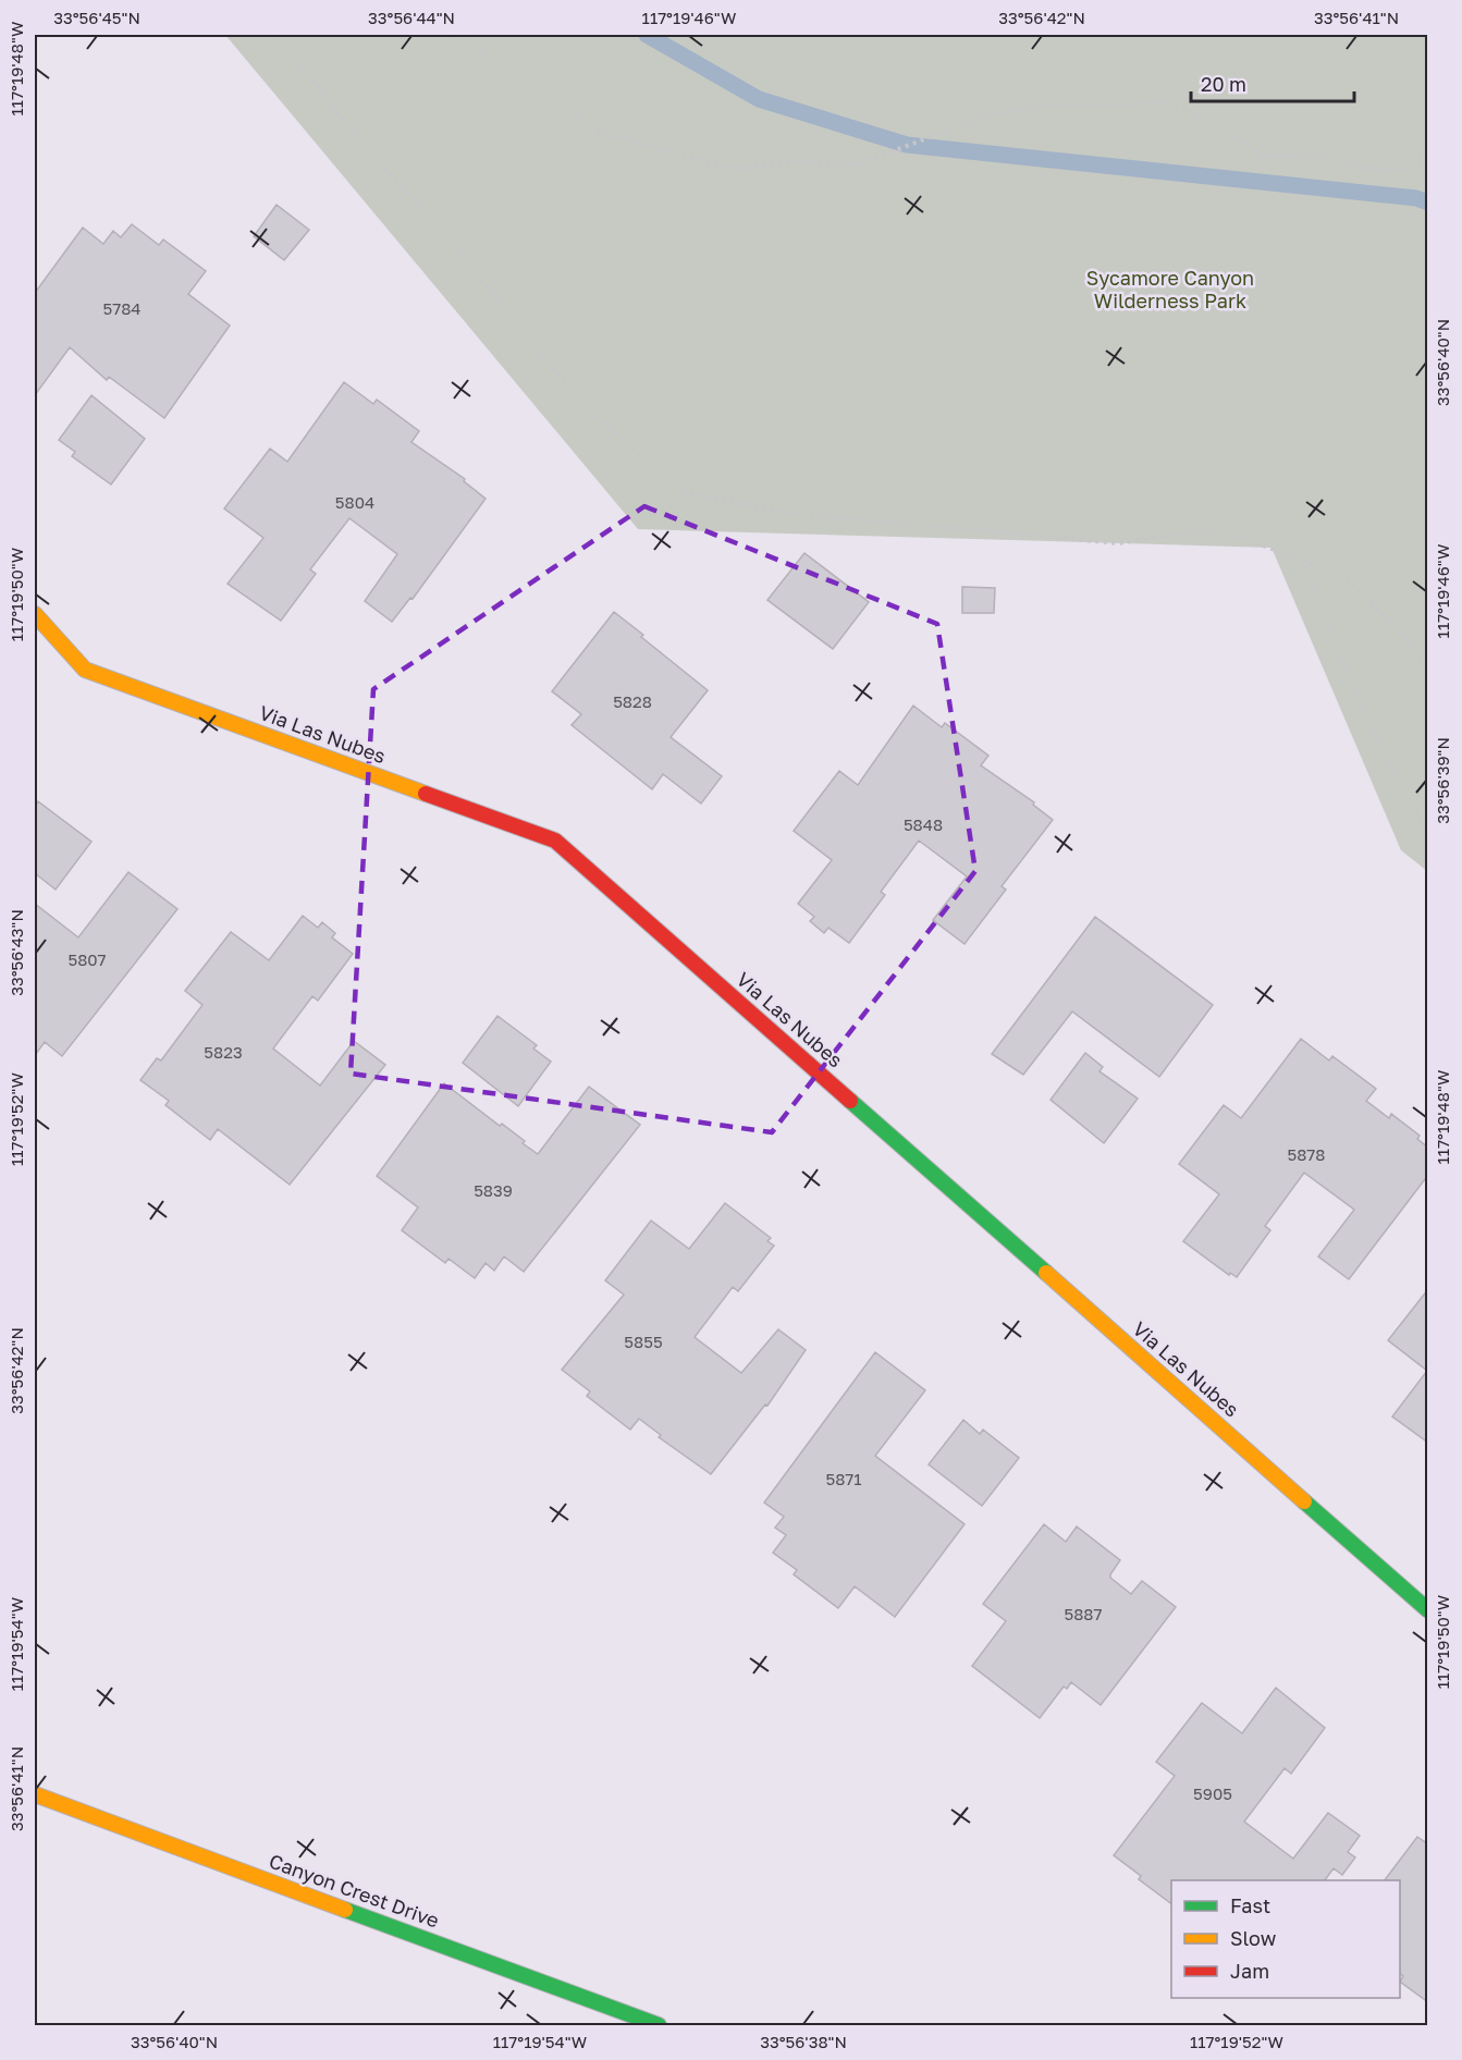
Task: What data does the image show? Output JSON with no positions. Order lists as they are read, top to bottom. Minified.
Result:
{"streets":{"street":["Via Las Nubes","Canyon Crest Drive"]},"parks":["Sycamore Canyon Wilderness Park"],"house_numbers":["5784","5804","5828","5848","5807","5823","5878","5839","5855","5871","5887","5905"],"legend":["Fast","Slow","Jam"],"scale_bar":"20 m","coordinates":["33°56'45\"N","33°56'44\"N","117°19'46\"W","33°56'42\"N","33°56'41\"N","117°19'48\"W","33°56'40\"N","117°19'50\"W","33°56'39\"N","33°56'43\"N","117°19'52\"W","117°19'54\"W","33°56'38\"N"]}
